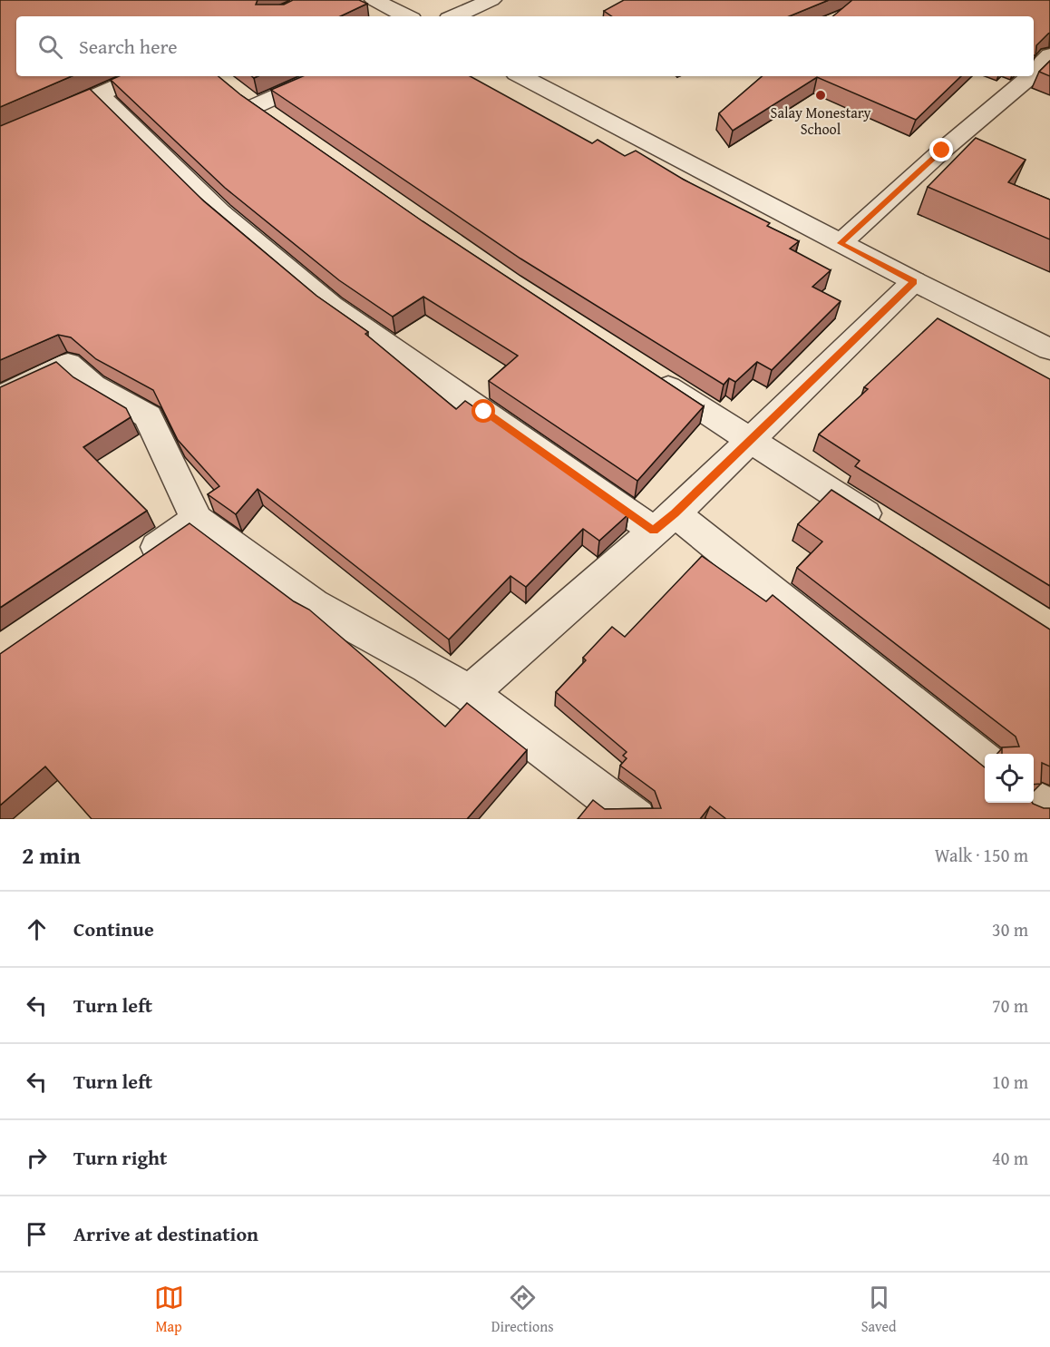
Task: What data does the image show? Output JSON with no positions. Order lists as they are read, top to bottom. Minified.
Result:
{"places":["Salay Monestary School"],"page":{"search":"Search here","heading":["2 min","Walk · 150 m"],"list":[["Continue","30 m"],["Turn left","70 m"],["Turn left","10 m"],["Turn right","40 m"],"Arrive at destination"],"nav":["Map","Directions","Saved"]}}
